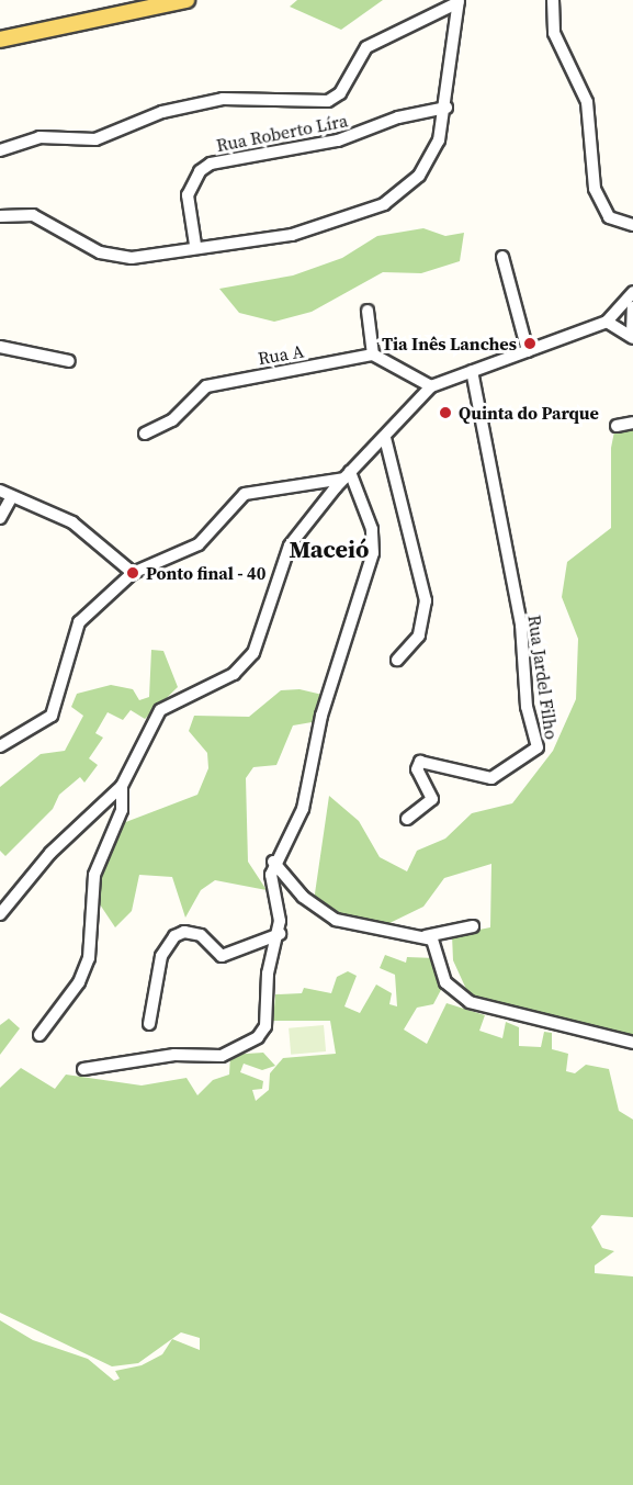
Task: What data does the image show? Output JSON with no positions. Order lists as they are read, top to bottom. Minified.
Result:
{"streets":{"street":["Rua Roberto Líra","Rua A","Rua Jardel Filho"]},"districts":["Maceió"],"places":["Tia Inês Lanches","Quinta do Parque","Ponto final - 40"]}
